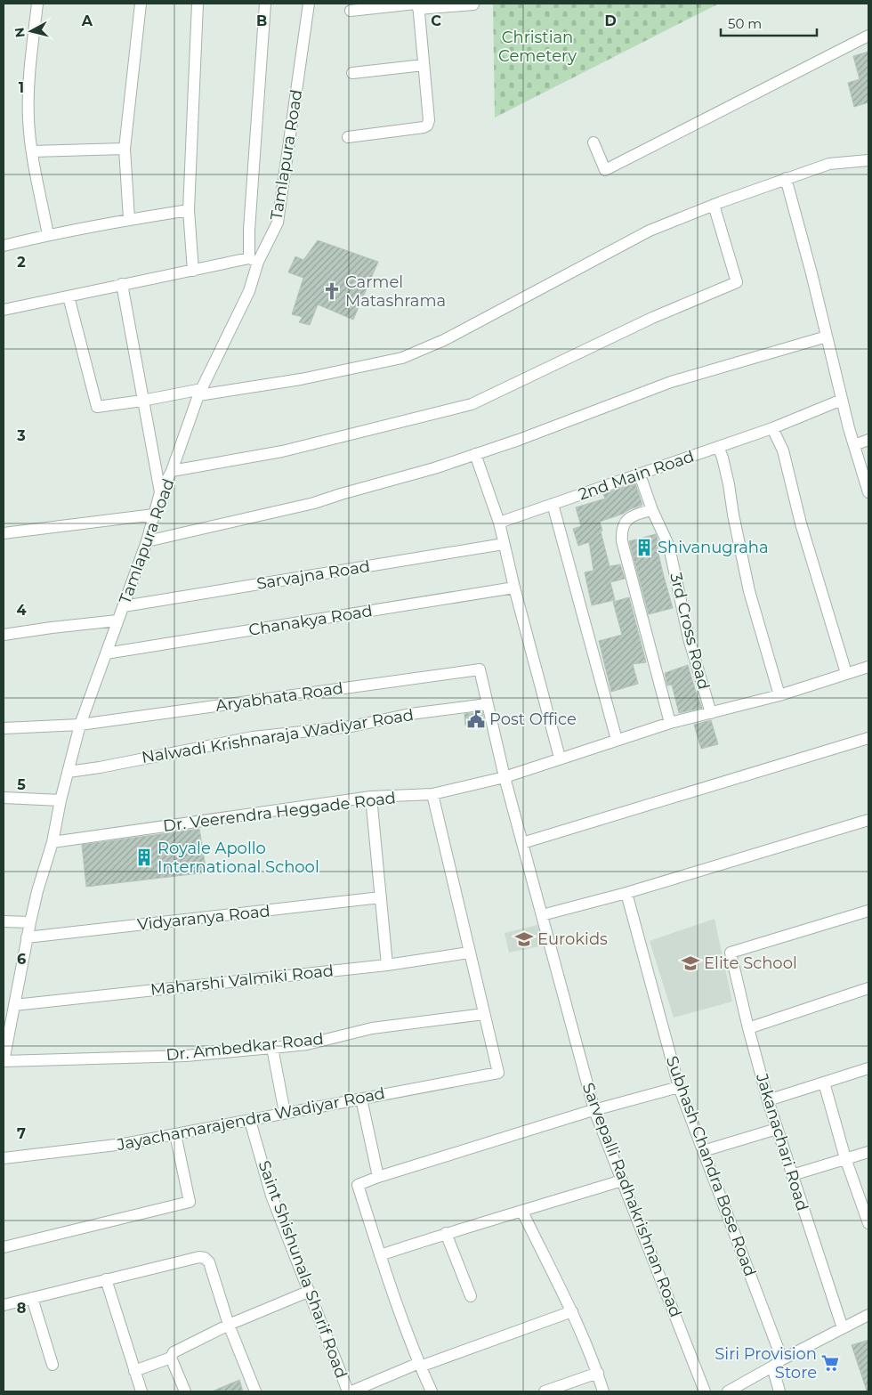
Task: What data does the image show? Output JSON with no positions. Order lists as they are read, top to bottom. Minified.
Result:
{"streets":{"street":["Tamlapura Road","2nd Main Road","Sarvajna Road","Chanakya Road","3rd Cross Road","Aryabhata Road","Nalwadi Krishnaraja Wadiyar Road","Dr. Veerendra Heggade Road","Vidyaranya Road","Maharshi Valmiki Road","Dr. Ambedkar Road","Jayachamarajendra Wadiyar Road","Jakanachari Road","Subhash Chandra Bose Road","Sarvepalli Radhakrishnan Road","Saint Shishunala Sharif Road"]},"crossings":[["Tamlapura Road","Sarvajna Road"],["Tamlapura Road","Chanakya Road"],["Tamlapura Road","Aryabhata Road"],["Tamlapura Road","Nalwadi Krishnaraja Wadiyar Road"],["Tamlapura Road","Dr. Veerendra Heggade Road"],["Tamlapura Road","Vidyaranya Road"],["Tamlapura Road","Maharshi Valmiki Road"],["Tamlapura Road","Dr. Ambedkar Road"],["2nd Main Road","3rd Cross Road"],["3rd Cross Road","Dr. Veerendra Heggade Road"],["Aryabhata Road","Sarvepalli Radhakrishnan Road"],["Nalwadi Krishnaraja Wadiyar Road","Sarvepalli Radhakrishnan Road"],["Dr. Veerendra Heggade Road","Sarvepalli Radhakrishnan Road"],["Dr. Ambedkar Road","Jayachamarajendra Wadiyar Road"],["Jayachamarajendra Wadiyar Road","Saint Shishunala Sharif Road"]],"parks":["Christian Cemetery"],"places":{"church":["Carmel Matashrama"],"building":["Shivanugraha","Royale Apollo International School"],"public building":["Post Office"],"school or university":["Eurokids","Elite School"],"supermarket":["Siri Provision Store"]},"scale_bar":"50 m","north":"left","grid":{"columns":["A","B","C","D"],"rows":["1","2","3","4","5","6","7","8"]}}
